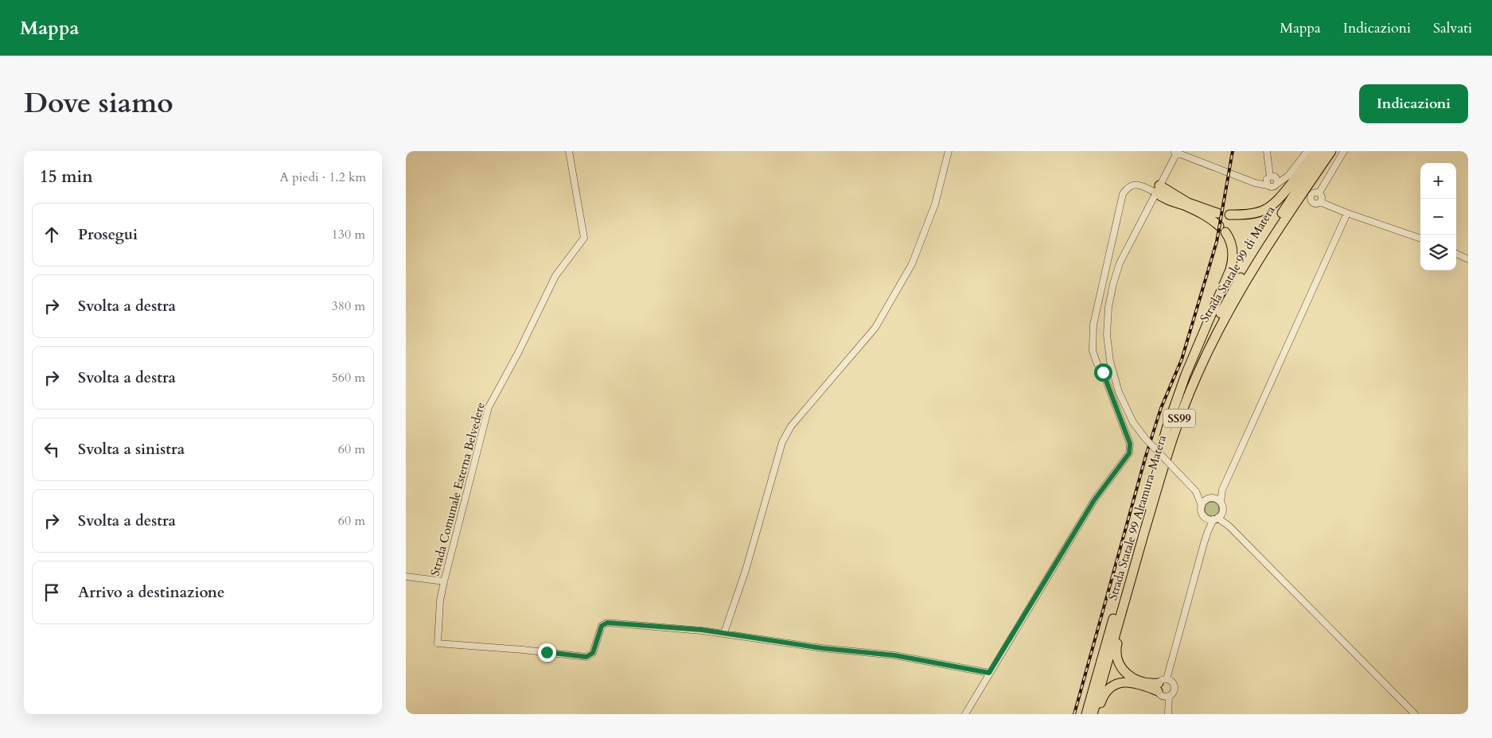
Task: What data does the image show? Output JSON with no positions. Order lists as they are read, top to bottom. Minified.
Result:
{"streets":{"highway":["Strada Statale 99 di Matera","SS99","Strada Statale 99 Altamura-Matera"],"street":["Strada Comunale Esterna Belvedere"]},"page":{"header":"Mappa","nav":["Mappa","Indicazioni","Salvati"],"title":"Dove siamo","buttons":"Indicazioni","heading":["15 min","A piedi · 1.2 km"],"map_buttons":["+","−"],"list":[["Prosegui","130 m"],["Svolta a destra","380 m"],["Svolta a destra","560 m"],["Svolta a sinistra","60 m"],["Svolta a destra","60 m"],"Arrivo a destinazione"]}}
